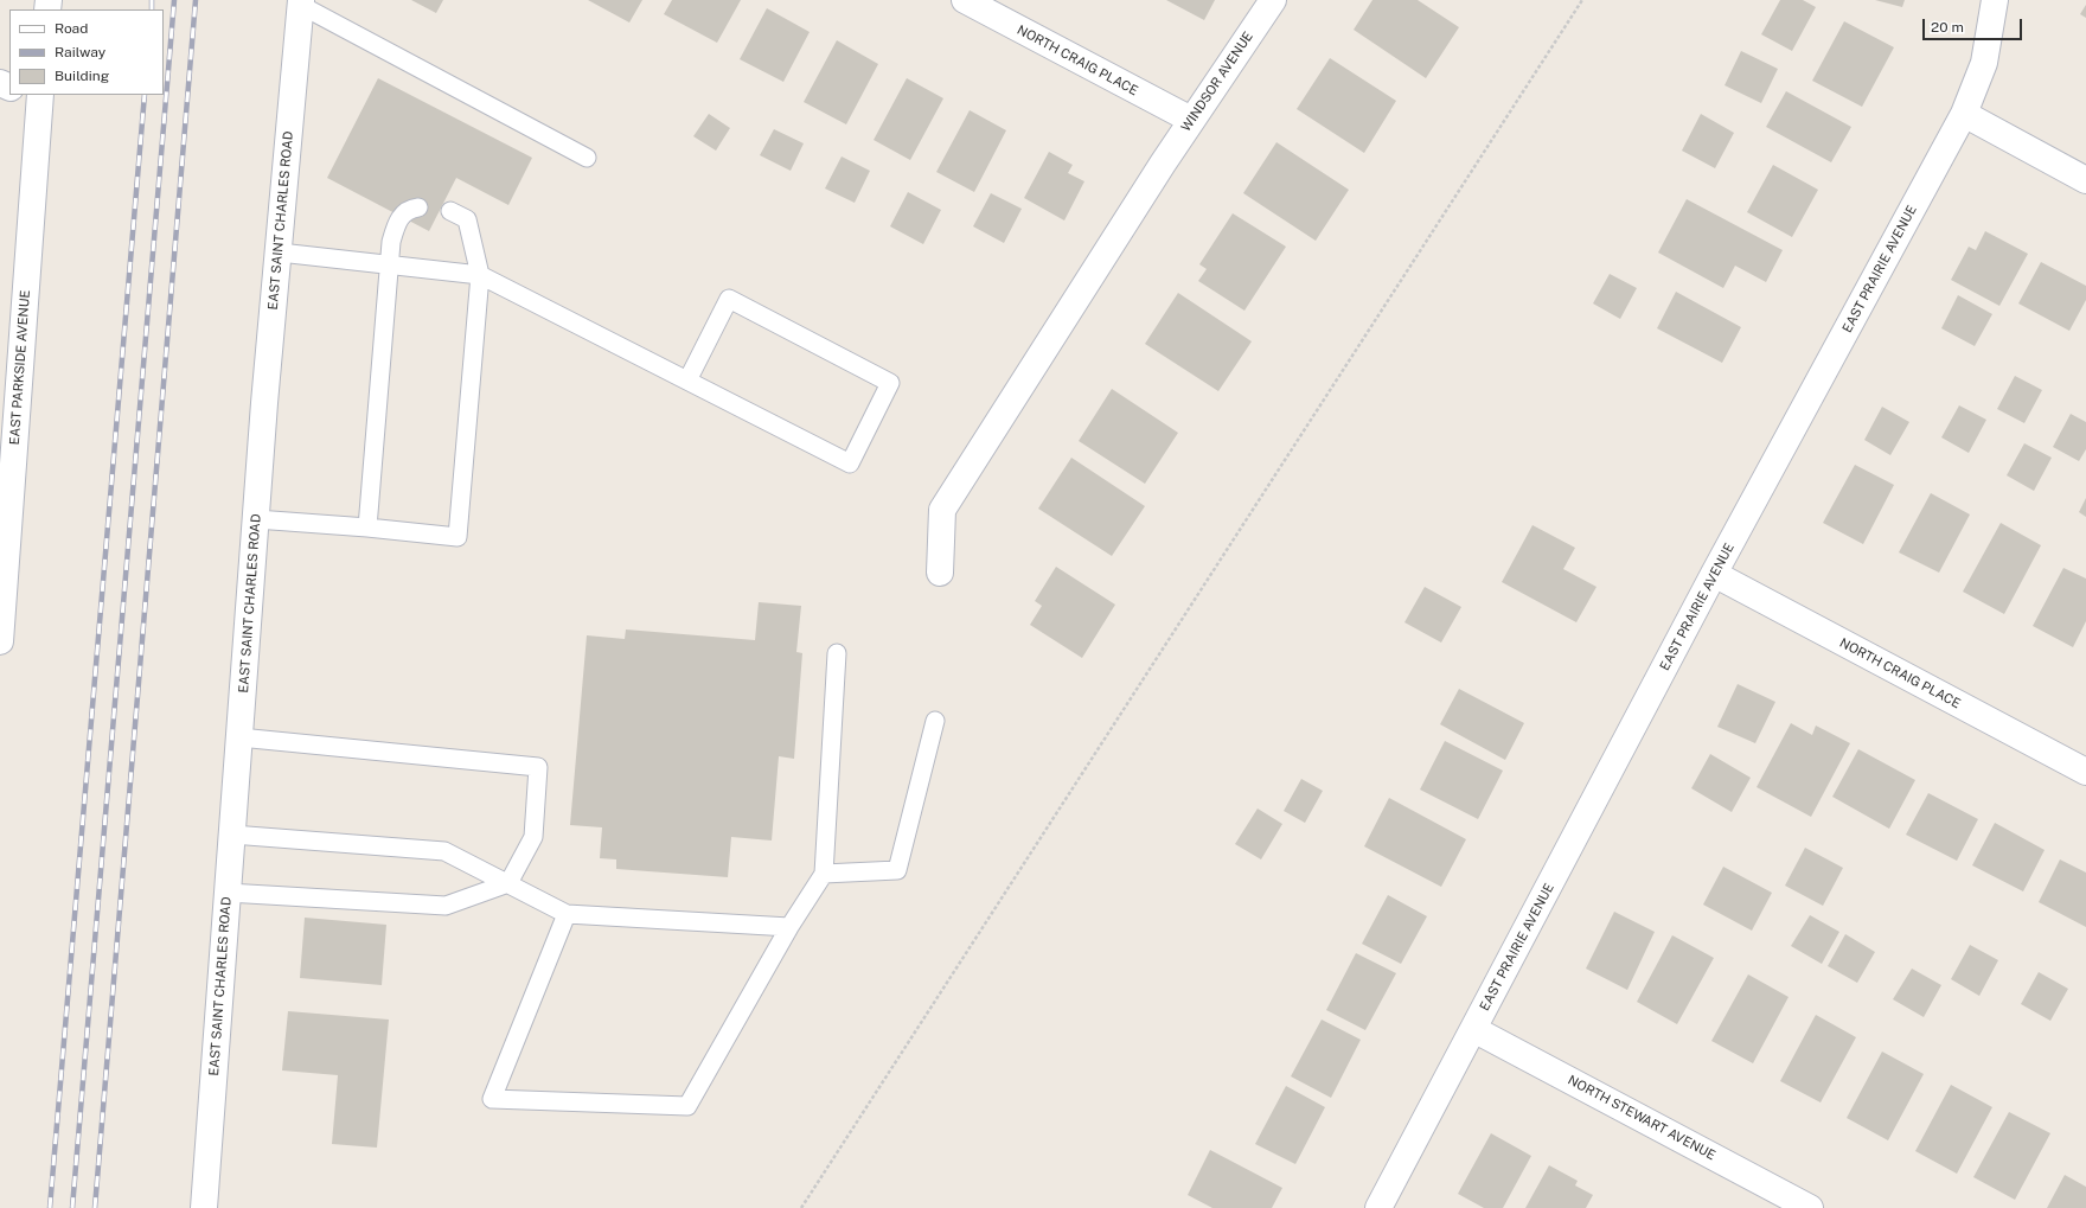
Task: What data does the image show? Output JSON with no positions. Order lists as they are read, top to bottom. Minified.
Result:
{"streets":{"street":["NORTH CRAIG PLACE","WINDSOR AVENUE","EAST SAINT CHARLES ROAD","EAST PRAIRIE AVENUE","EAST PARKSIDE AVENUE","NORTH STEWART AVENUE"]},"crossings":[["NORTH CRAIG PLACE","WINDSOR AVENUE"],["NORTH CRAIG PLACE","EAST PRAIRIE AVENUE"],["EAST PRAIRIE AVENUE","NORTH STEWART AVENUE"]],"legend":["Road","Railway","Building"],"scale_bar":"20 m"}
